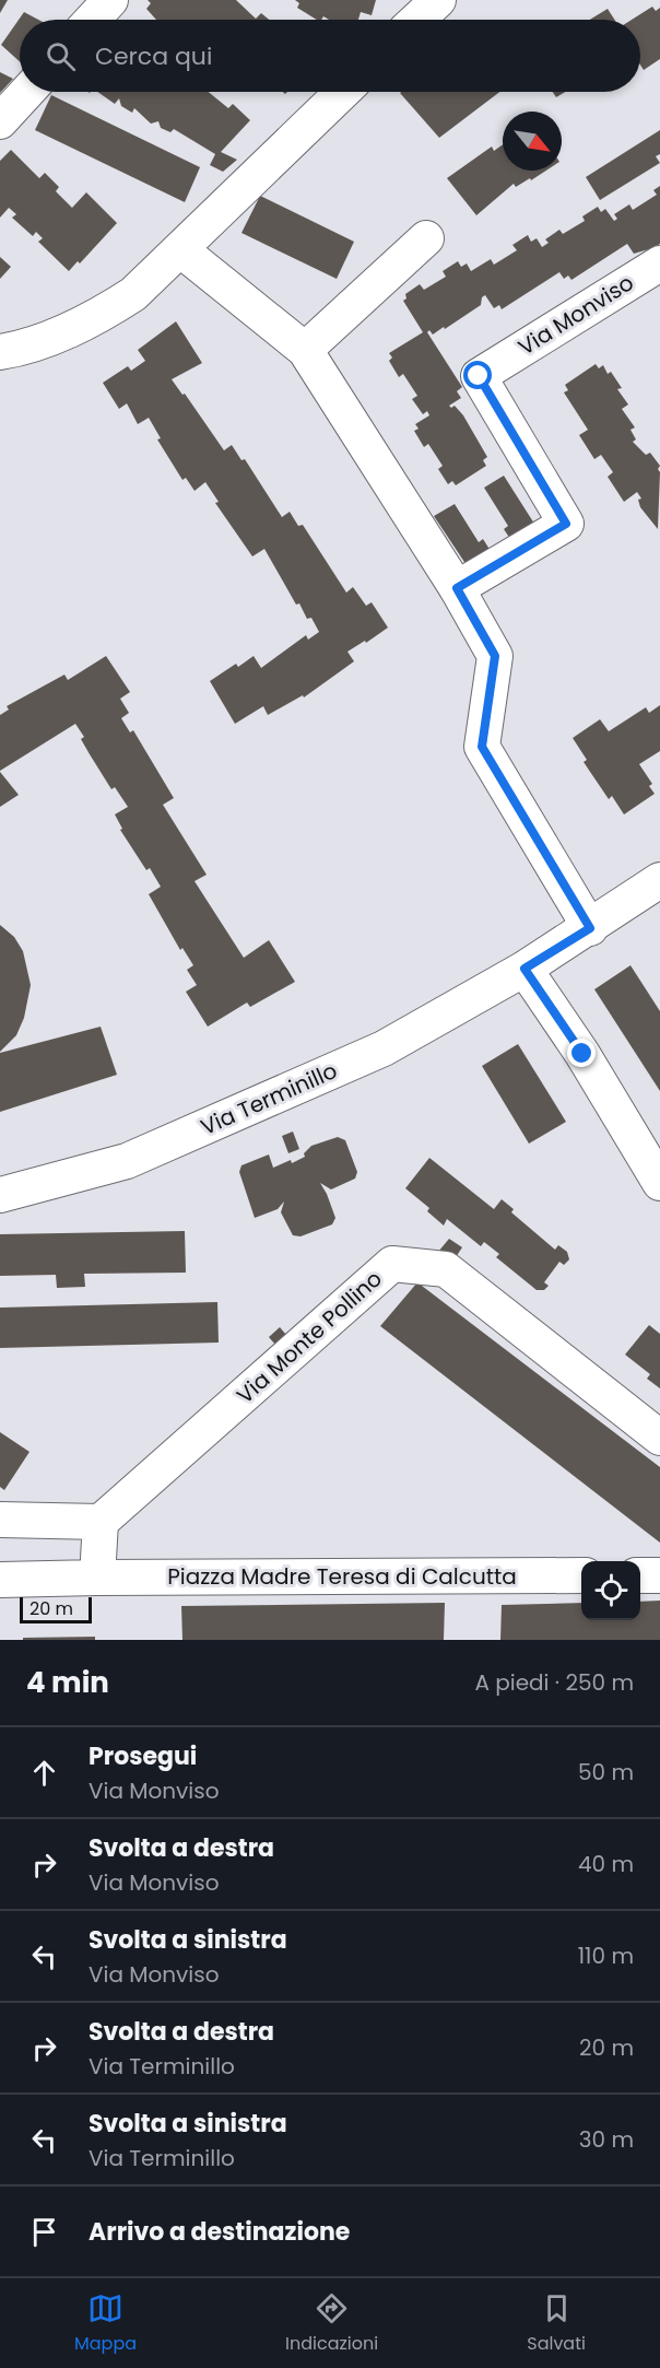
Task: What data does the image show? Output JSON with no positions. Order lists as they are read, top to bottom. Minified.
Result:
{"streets":{"street":["Via Monviso","Via Terminillo","Via Monte Pollino","Piazza Madre Teresa di Calcutta"]},"scale_bar":"20 m","north":"bottom right","page":{"search":"Cerca qui","scale":"20 m","heading":["4 min","A piedi · 250 m"],"list":[["Prosegui","Via Monviso","50 m"],["Svolta a destra","Via Monviso","40 m"],["Svolta a sinistra","Via Monviso","110 m"],["Svolta a destra","Via Terminillo","20 m"],["Svolta a sinistra","Via Terminillo","30 m"],"Arrivo a destinazione"],"nav":["Mappa","Indicazioni","Salvati"]}}
